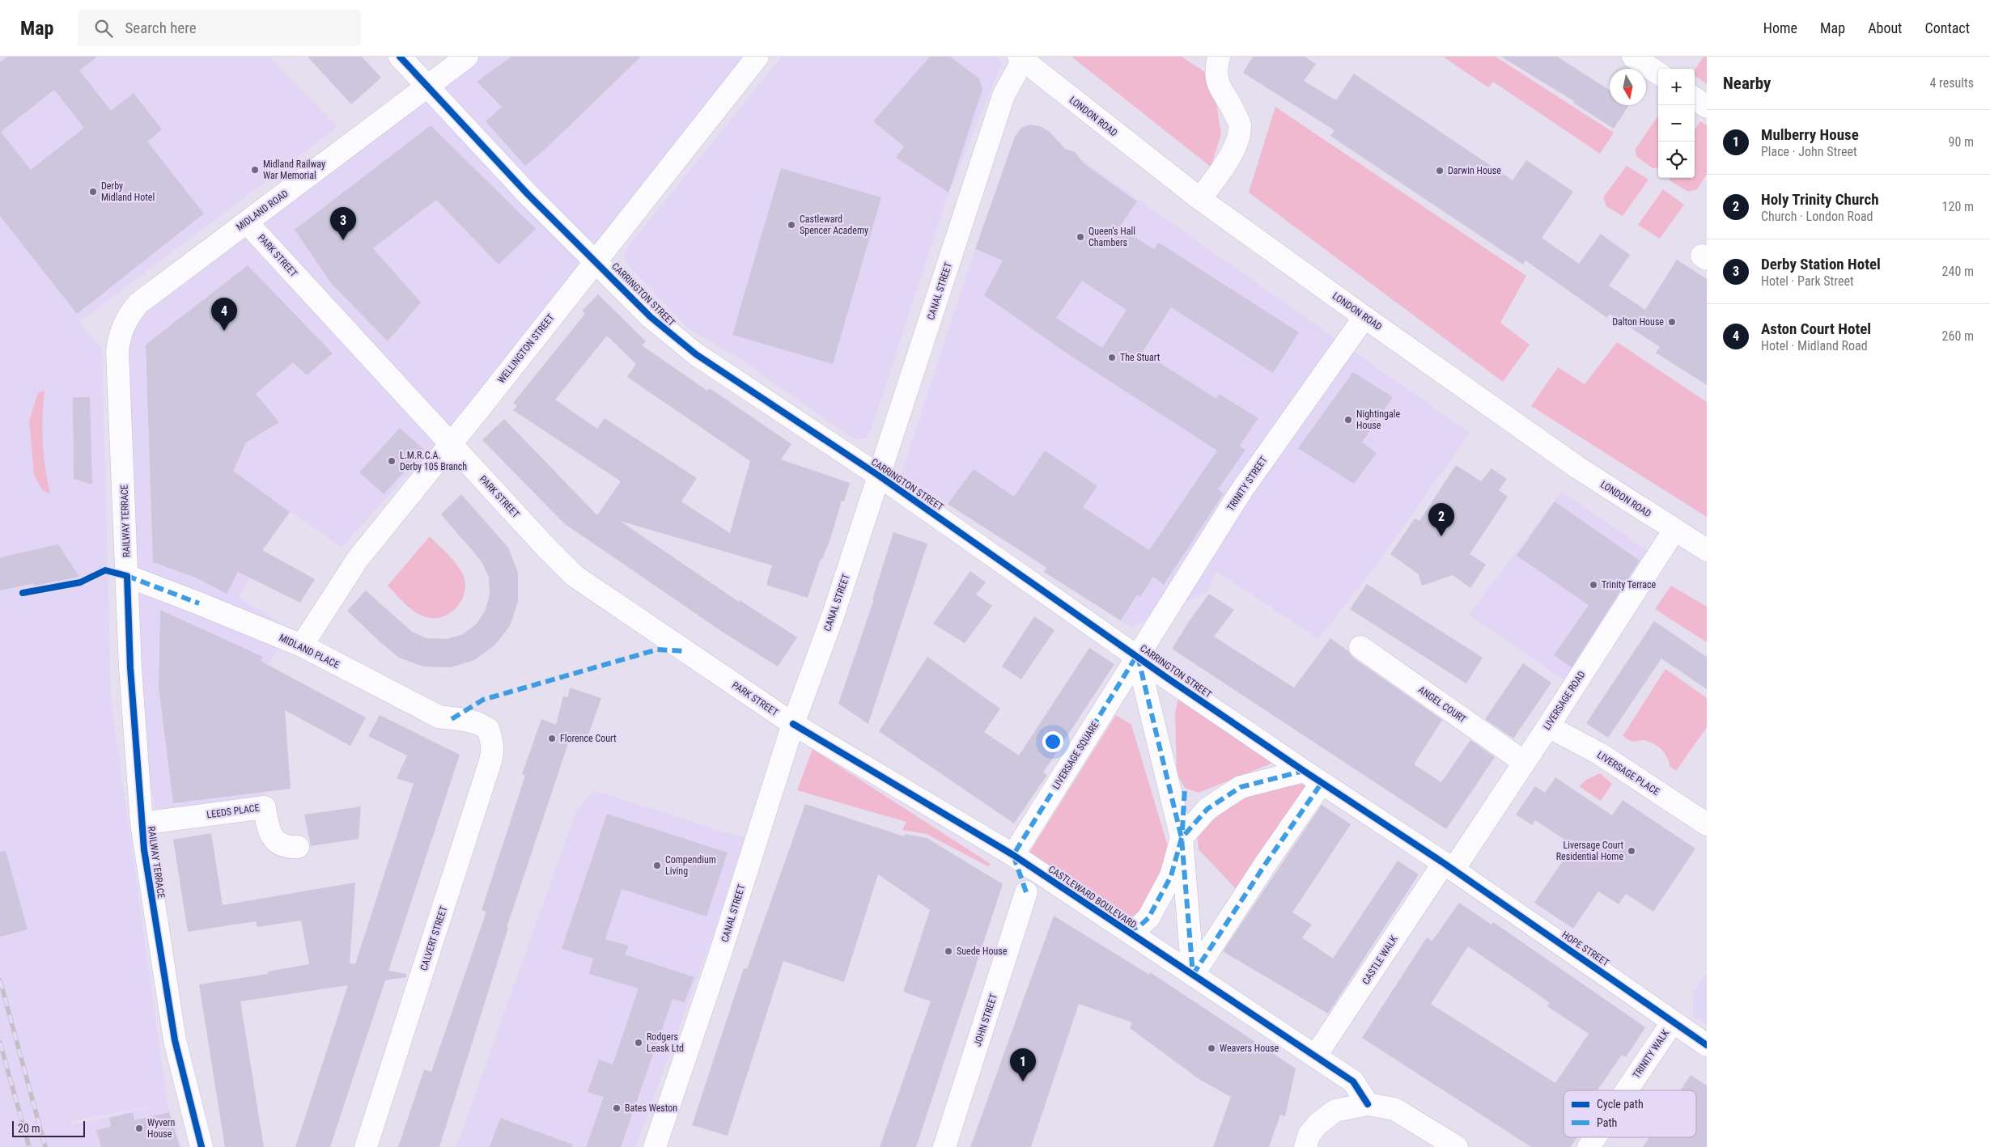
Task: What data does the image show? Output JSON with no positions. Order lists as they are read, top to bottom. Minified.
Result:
{"streets":{"street":["LONDON ROAD","MIDLAND ROAD","PARK STREET","CANAL STREET","CARRINGTON STREET","WELLINGTON STREET","TRINITY STREET","RAILWAY TERRACE","MIDLAND PLACE","LIVERSAGE ROAD","ANGEL COURT","LIVERSAGE SQUARE","LIVERSAGE PLACE","LEEDS PLACE","CASTLEWARD BOULEVARD","CALVERT STREET","HOPE STREET","CASTLE WALK","JOHN STREET","TRINITY WALK"]},"crossings":[["LONDON ROAD","CANAL STREET"],["LONDON ROAD","TRINITY STREET"],["LONDON ROAD","LIVERSAGE ROAD"],["MIDLAND ROAD","PARK STREET"],["MIDLAND ROAD","CARRINGTON STREET"],["MIDLAND ROAD","RAILWAY TERRACE"],["PARK STREET","CANAL STREET"],["PARK STREET","WELLINGTON STREET"],["PARK STREET","CASTLEWARD BOULEVARD"],["CANAL STREET","CARRINGTON STREET"],["CANAL STREET","CASTLEWARD BOULEVARD"],["CARRINGTON STREET","WELLINGTON STREET"],["CARRINGTON STREET","TRINITY STREET"],["CARRINGTON STREET","LIVERSAGE ROAD"],["CARRINGTON STREET","LIVERSAGE SQUARE"],["CARRINGTON STREET","HOPE STREET"],["CARRINGTON STREET","CASTLE WALK"],["WELLINGTON STREET","MIDLAND PLACE"],["TRINITY STREET","LIVERSAGE SQUARE"],["RAILWAY TERRACE","MIDLAND PLACE"],["RAILWAY TERRACE","LEEDS PLACE"],["MIDLAND PLACE","CALVERT STREET"],["LIVERSAGE ROAD","ANGEL COURT"],["LIVERSAGE ROAD","LIVERSAGE PLACE"],["LIVERSAGE ROAD","HOPE STREET"],["LIVERSAGE ROAD","CASTLE WALK"],["LIVERSAGE SQUARE","CASTLEWARD BOULEVARD"],["CASTLEWARD BOULEVARD","CASTLE WALK"],["HOPE STREET","CASTLE WALK"],["HOPE STREET","TRINITY WALK"]],"places":["Midland Railway War Memorial","Darwin House","Derby Midland Hotel","Castleward Spencer Academy","Queen's Hall Chambers","Dalton House","The Stuart","Nightingale House","L.M.R.C.A. Derby 105 Branch","Trinity Terrace","Florence Court","Liversage Court Residential Home","Compendium Living","Suede House","Rodgers Leask Ltd","Weavers House","Bates Weston","Wyvern House"],"legend":["Cycle path","Path"],"scale_bar":"20 m","north":"bottom","page":{"header":"Map","search":"Search here","nav":["Home","Map","About","Contact"],"heading":["Nearby","4 results"],"map_buttons":["+","−"],"list":[{"mark":"1","name":"Mulberry House","note":"Place · John Street","value":"90 m"},{"mark":"2","name":"Holy Trinity Church","note":"Church · London Road","value":"120 m"},{"mark":"3","name":"Derby Station Hotel","note":"Hotel · Park Street","value":"240 m"},{"mark":"4","name":"Aston Court Hotel","note":"Hotel · Midland Road","value":"260 m"}],"pins":["3","4","2","1"],"scale":"20 m"}}
